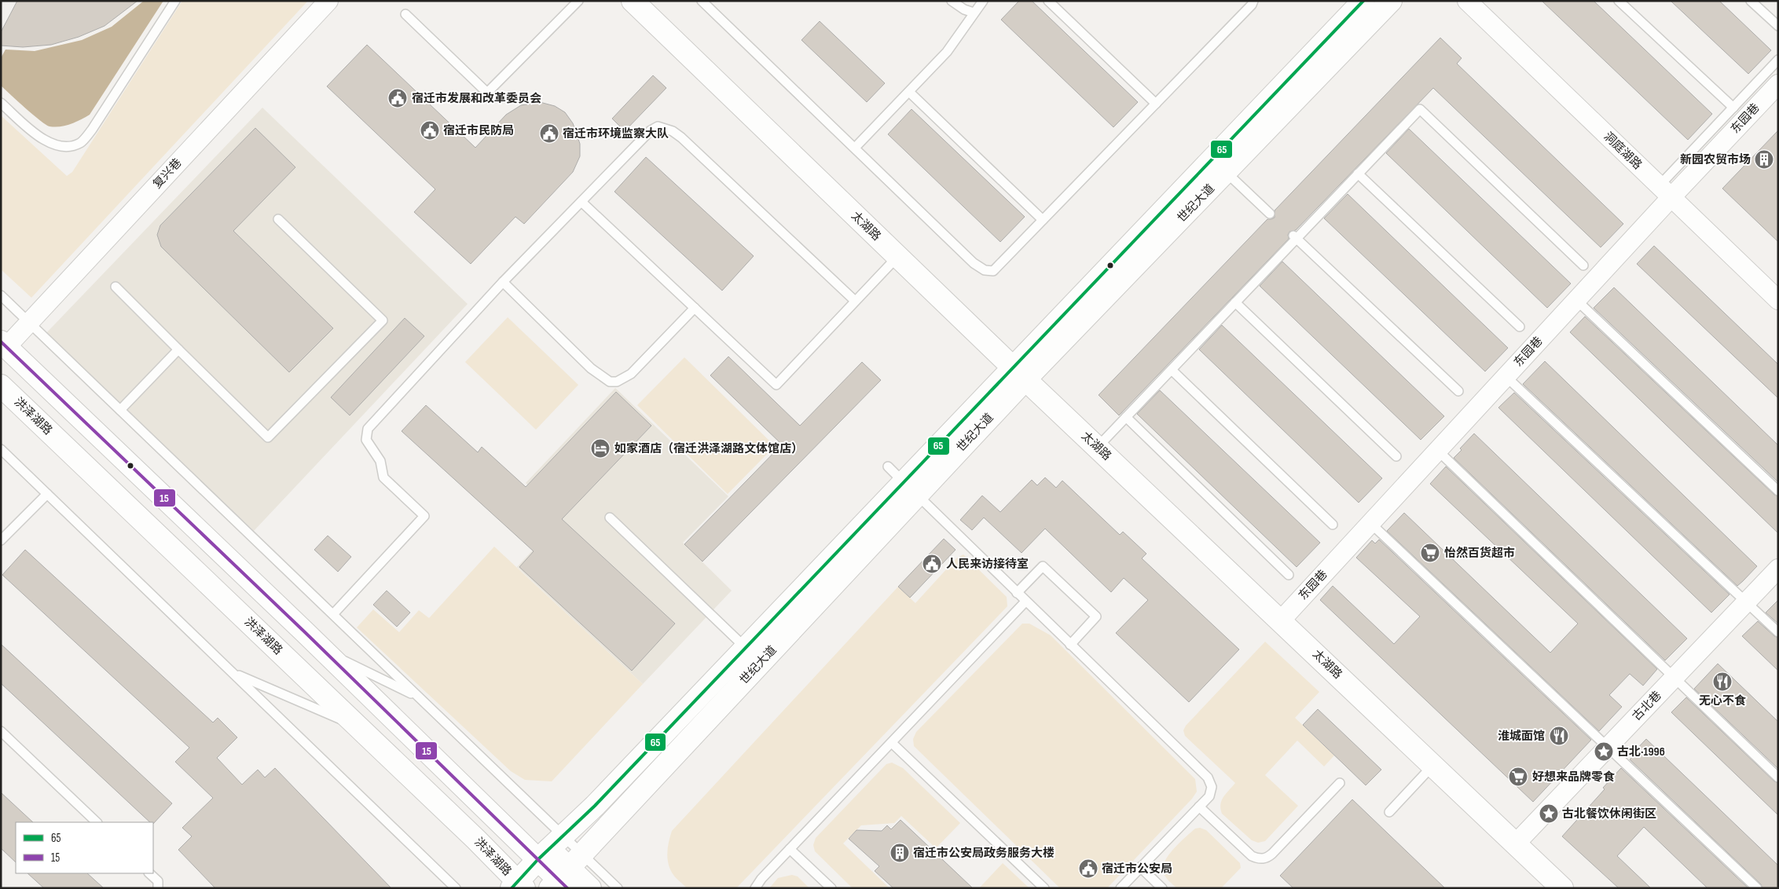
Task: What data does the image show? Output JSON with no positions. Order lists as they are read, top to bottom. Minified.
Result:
{"streets":{"street":["东园巷","洞庭湖路","复兴巷","世纪大道","太湖路","洪泽湖路","古北巷"]},"crossings":[["东园巷","洞庭湖路"],["东园巷","太湖路"],["世纪大道","太湖路"],["世纪大道","洪泽湖路"],["太湖路","古北巷"]],"places":{"public building":["宿迁市发展和改革委员会","宿迁市民防局","宿迁市环境监察大队","人民来访接待室","宿迁市公安局"],"building":["新园农贸市场","宿迁市公安局政务服务大楼"],"hotel":["如家酒店（宿迁洪泽湖路文体馆店）"],"supermarket":["怡然百货超市","好想来品牌零食"],"restaurant":["无心不食","淮城面馆"],"place":["古北·1996","古北餐饮休闲街区"]},"lines":["transit line 65","transit line 15"],"legend":["65","15"]}
